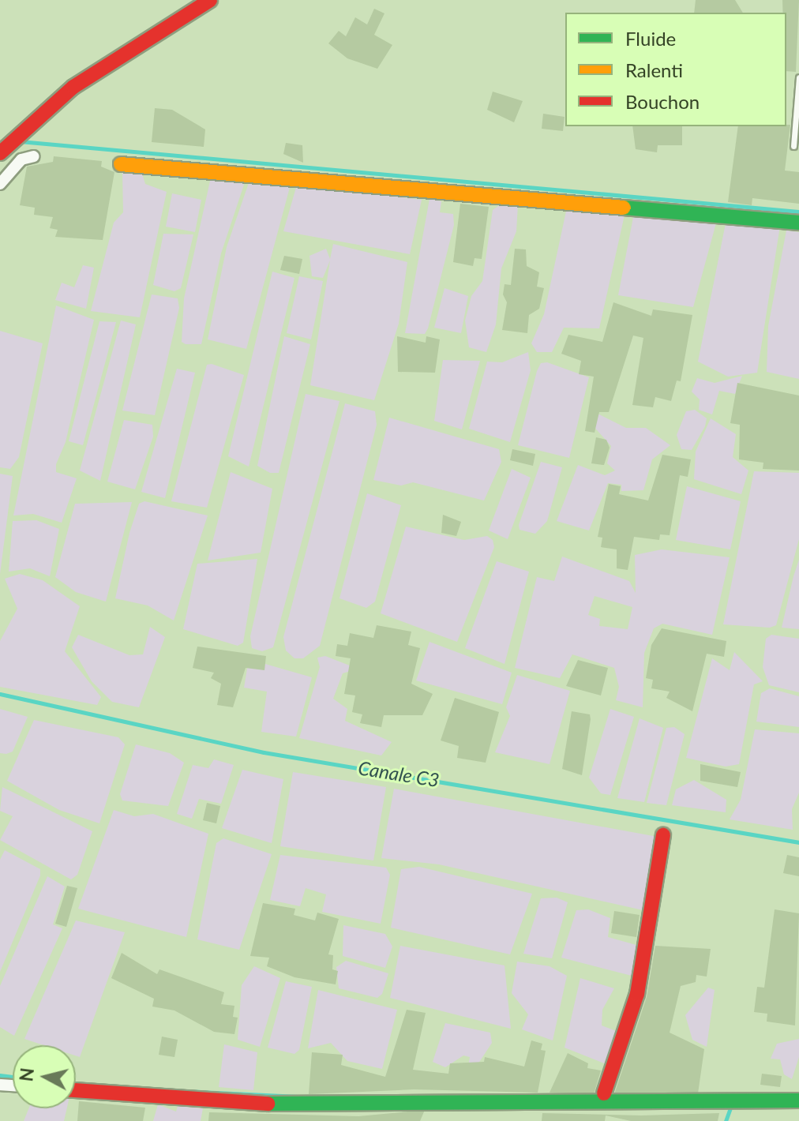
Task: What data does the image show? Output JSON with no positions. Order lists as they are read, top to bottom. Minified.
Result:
{"water":["Canale C3"],"legend":["Fluide","Ralenti","Bouchon"],"north":"left"}
